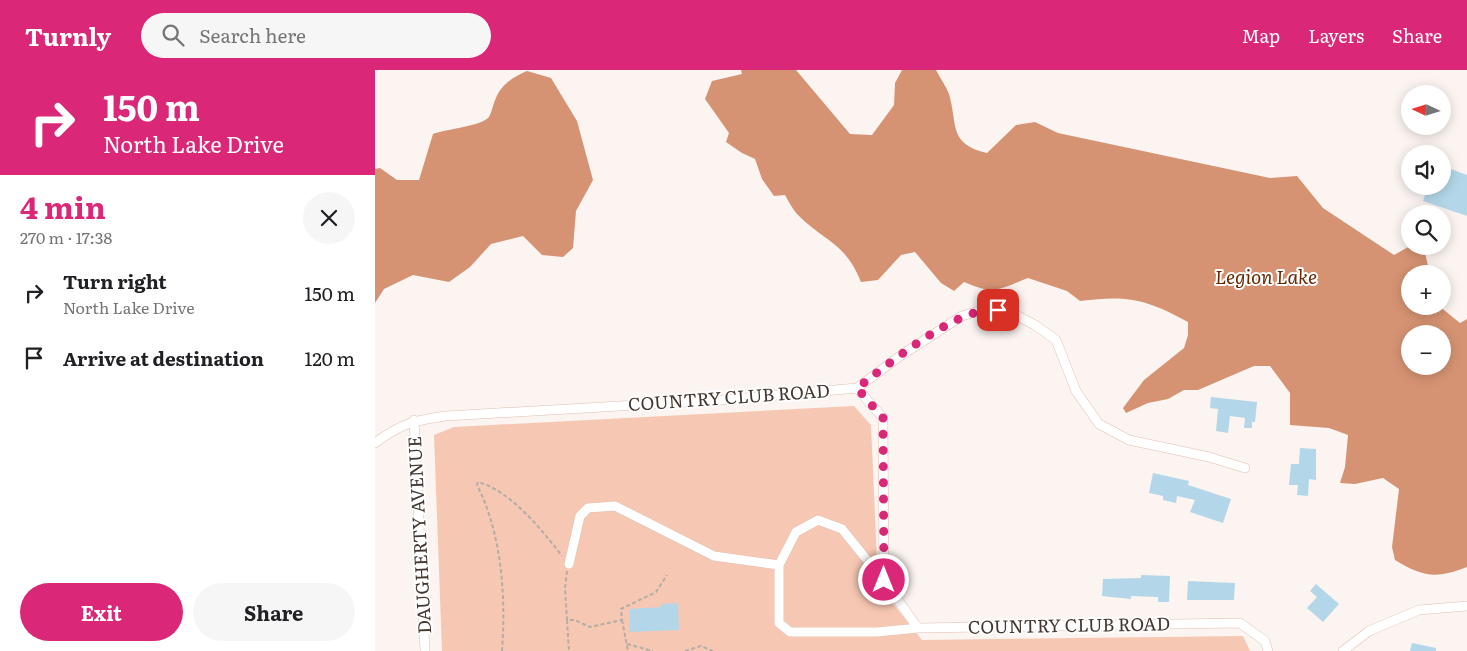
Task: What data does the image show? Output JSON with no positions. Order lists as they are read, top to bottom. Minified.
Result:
{"streets":{"street":["COUNTRY CLUB ROAD","DAUGHERTY AVENUE"]},"crossings":[["COUNTRY CLUB ROAD","DAUGHERTY AVENUE"]],"water":["Legion Lake"],"north":"left","page":{"header":"Turnly","search":"Search here","nav":["Map","Layers","Share"],"turn":["150 m","North Lake Drive"],"map_buttons":["+","−"],"heading":["4 min","270 m · 17:38"],"list":[{"name":"Turn right","note":"North Lake Drive","value":"150 m"},{"name":"Arrive at destination","value":"120 m"}],"buttons":["Exit","Share"]}}
